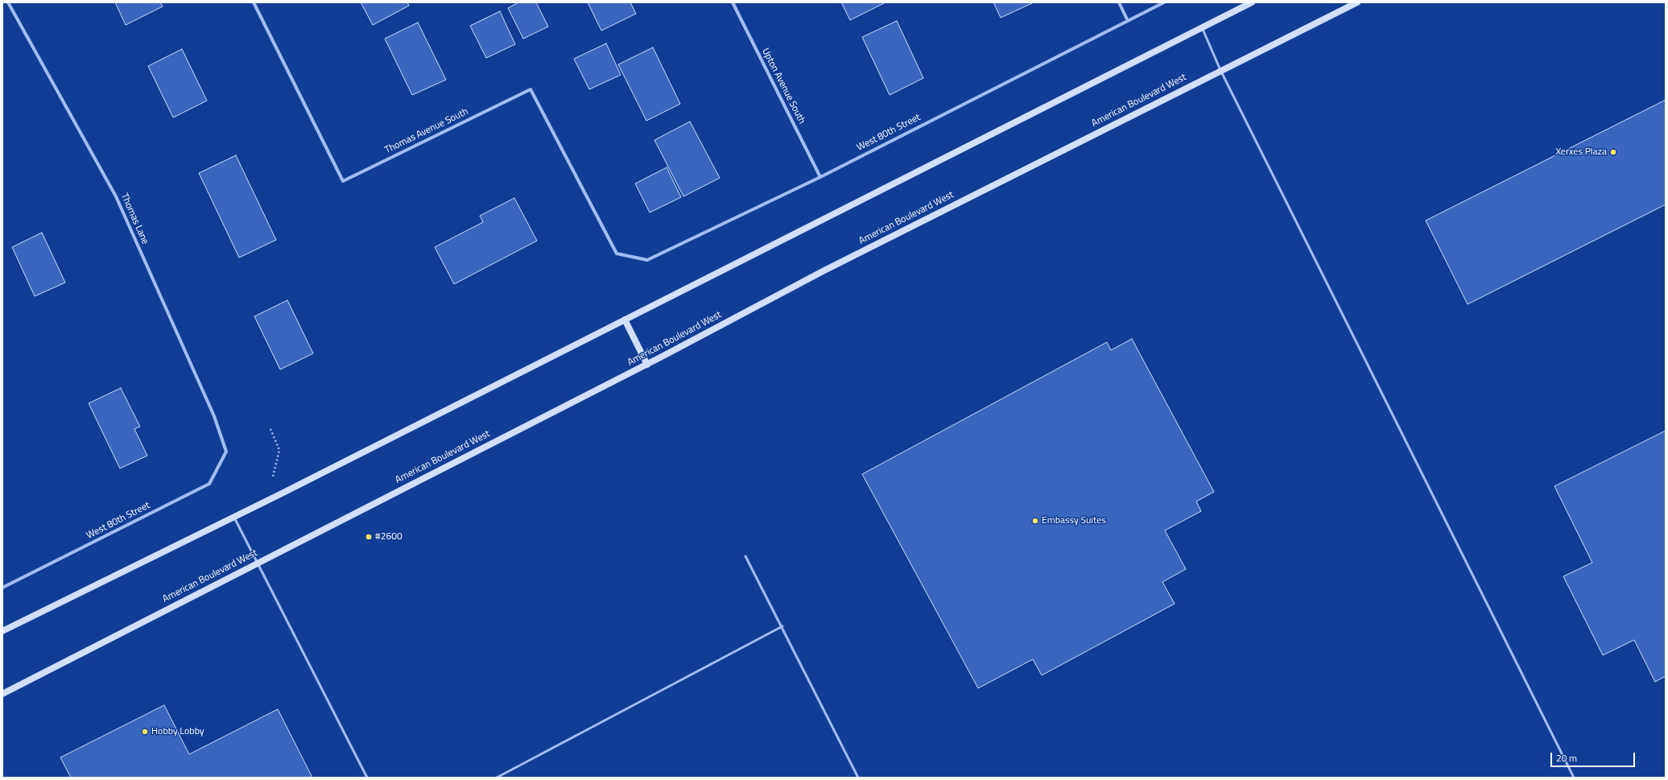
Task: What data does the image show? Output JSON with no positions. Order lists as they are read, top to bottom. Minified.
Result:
{"streets":{"main road":["American Boulevard West"],"street":["Upton Avenue South","Thomas Avenue South","West 80th Street","Thomas Lane"]},"crossings":[["Upton Avenue South","West 80th Street"],["Thomas Avenue South","West 80th Street"],["West 80th Street","Thomas Lane"]],"places":["Xerxes Plaza","Embassy Suites","#2600","Hobby Lobby"],"scale_bar":"20 m"}
